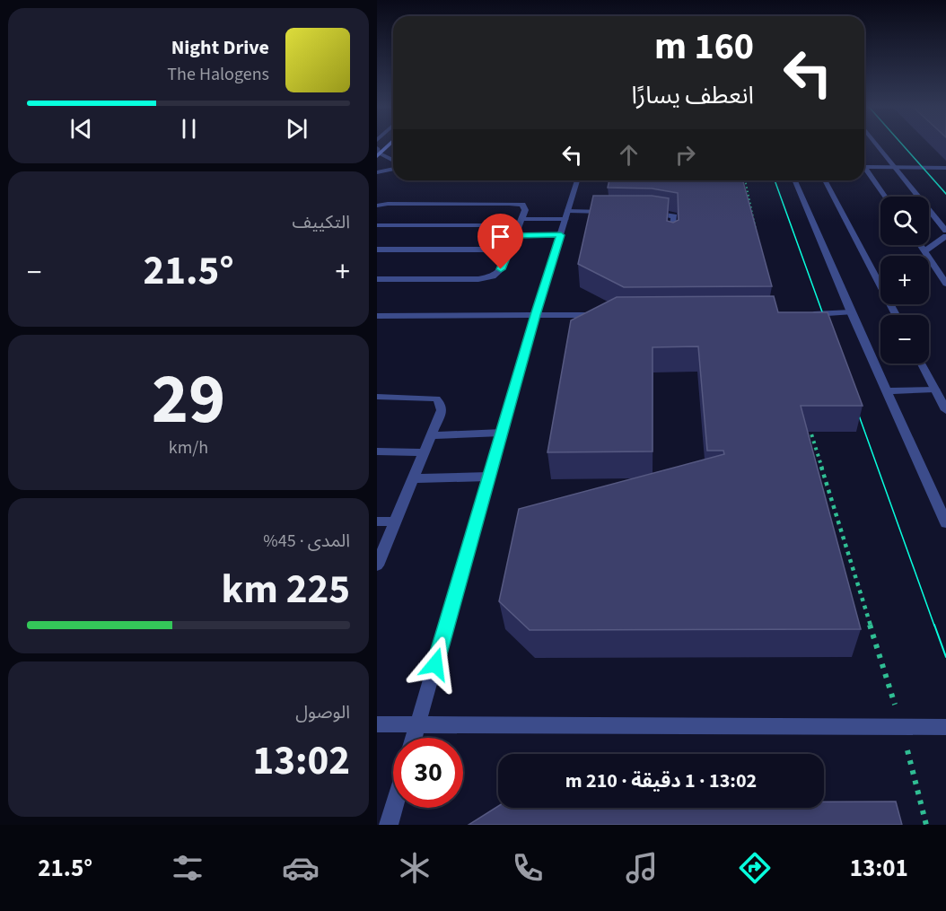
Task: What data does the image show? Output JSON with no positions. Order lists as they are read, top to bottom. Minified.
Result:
{"page":{"turn":["160 m","انعطف يسارًا"],"song":["Night Drive","The Halogens"],"tile":["التكييف",["29","km/h"],["المدى · 45%","225 km"],["الوصول","13:02"]],"map_buttons":["+","−"],"heat":["−","21.5°","+"],"limit":"30","trip":"13:02 · 1 دقيقة · 210 m","tabs":["13:01","21.5°"]}}
